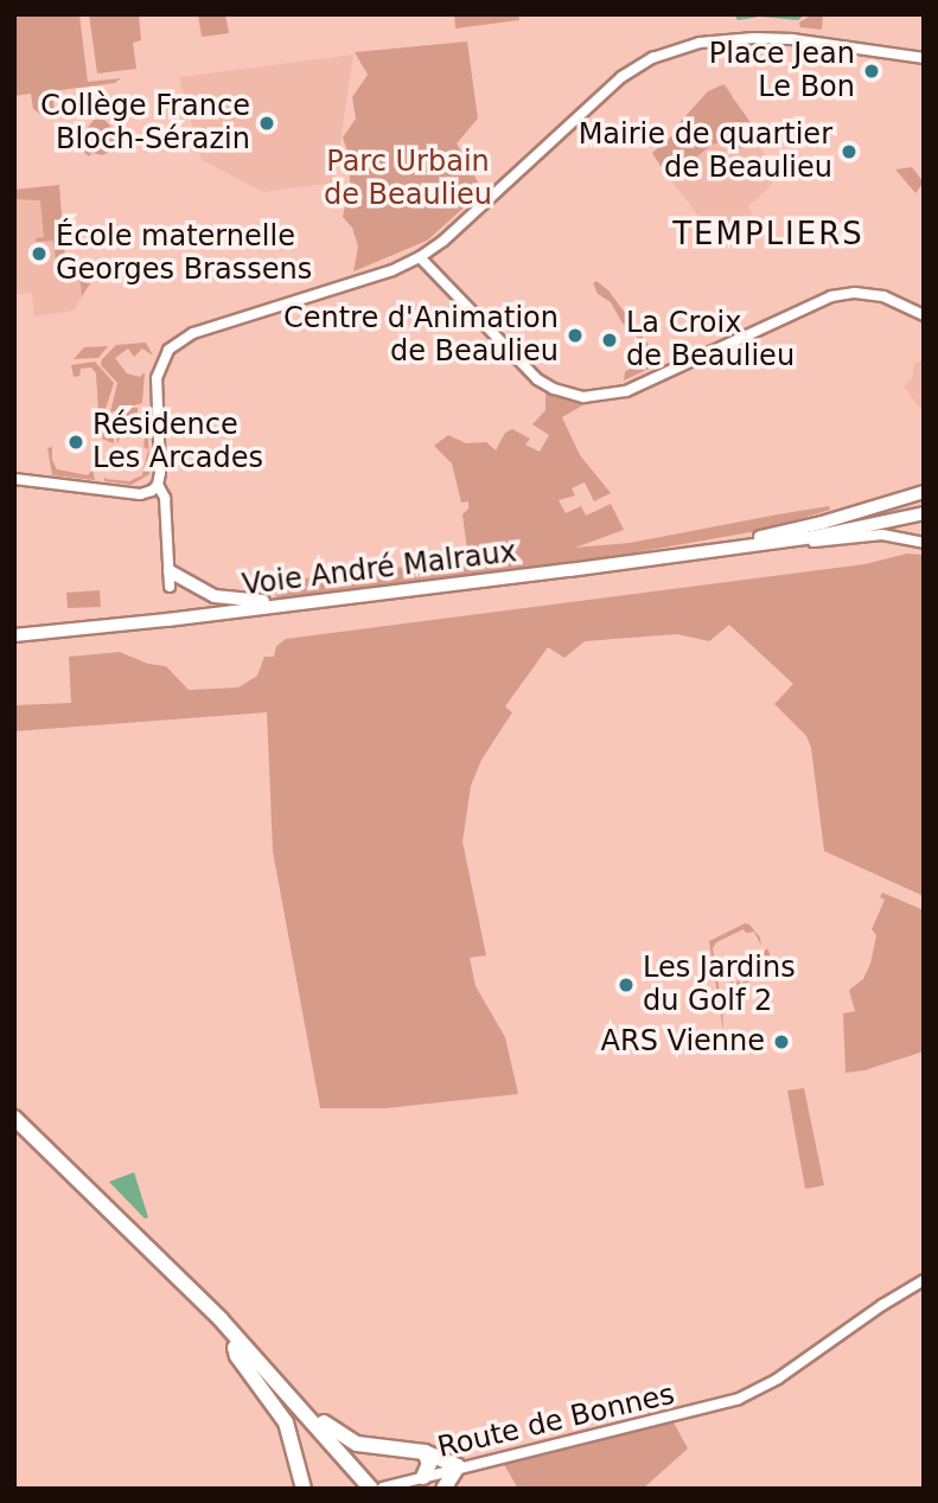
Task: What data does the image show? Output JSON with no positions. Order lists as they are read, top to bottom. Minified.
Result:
{"streets":{"main road":["Voie André Malraux"],"street":["Route de Bonnes"]},"districts":["TEMPLIERS"],"parks":["Parc Urbain de Beaulieu"],"places":["Place Jean Le Bon","Collège France Bloch-Sérazin","Mairie de quartier de Beaulieu","École maternelle Georges Brassens","Centre d'Animation de Beaulieu","La Croix de Beaulieu","Résidence Les Arcades","Les Jardins du Golf 2","ARS Vienne"]}
